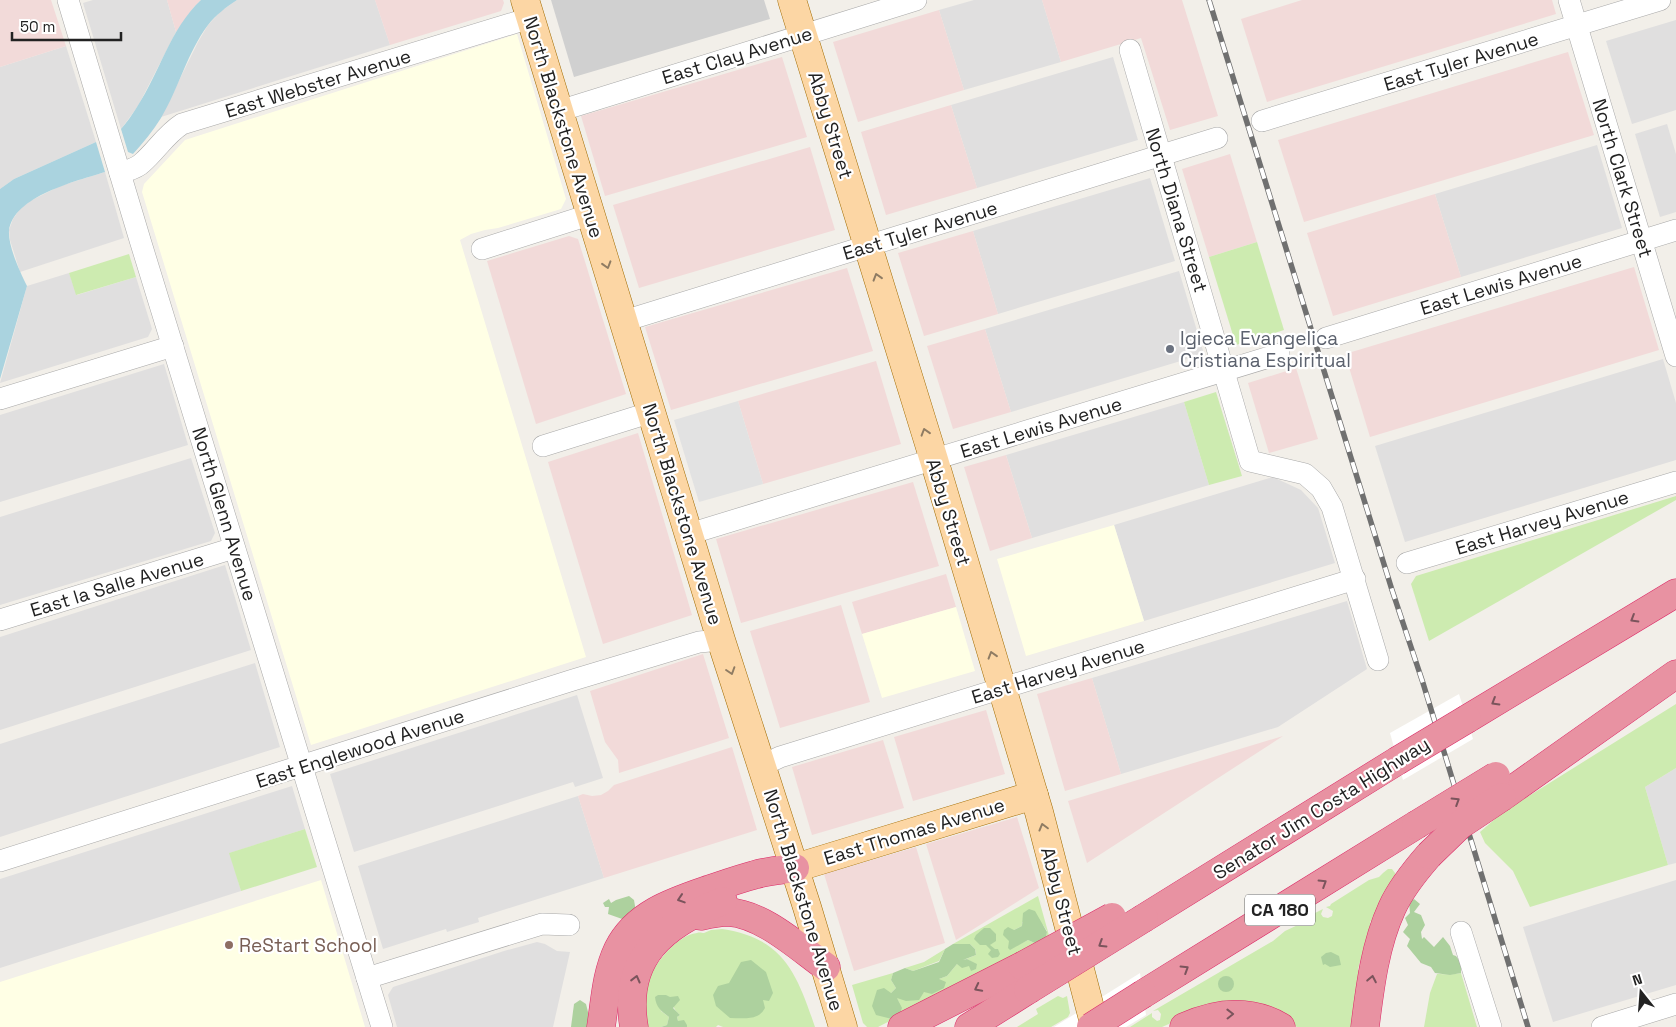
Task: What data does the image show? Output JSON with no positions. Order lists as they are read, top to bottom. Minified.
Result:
{"streets":{"highway":["Senator Jim Costa Highway","CA 180"],"main road":["Abby Street","North Blackstone Avenue","East Thomas Avenue"],"street":["East Clay Avenue","East Tyler Avenue","East Webster Avenue","North Clark Street","North Diana Street","East Lewis Avenue","North Glenn Avenue","East Harvey Avenue","East la Salle Avenue","East Englewood Avenue"]},"crossings":[["East Clay Avenue","Abby Street"],["East Clay Avenue","North Blackstone Avenue"],["East Tyler Avenue","Abby Street"],["East Tyler Avenue","North Blackstone Avenue"],["East Tyler Avenue","North Clark Street"],["East Tyler Avenue","North Diana Street"],["East Webster Avenue","North Blackstone Avenue"],["East Webster Avenue","North Glenn Avenue"],["Abby Street","East Lewis Avenue"],["Abby Street","East Harvey Avenue"],["Abby Street","East Thomas Avenue"],["North Blackstone Avenue","East Lewis Avenue"],["North Blackstone Avenue","East Harvey Avenue"],["North Blackstone Avenue","East Englewood Avenue"],["North Blackstone Avenue","East Thomas Avenue"],["North Clark Street","East Lewis Avenue"],["North Diana Street","East Lewis Avenue"],["North Glenn Avenue","East la Salle Avenue"],["North Glenn Avenue","East Englewood Avenue"]],"one_way":["Abby Street"],"places":["Igieca Evangelica Cristiana Espiritual","ReStart School"],"scale_bar":"50 m","north":"top"}
